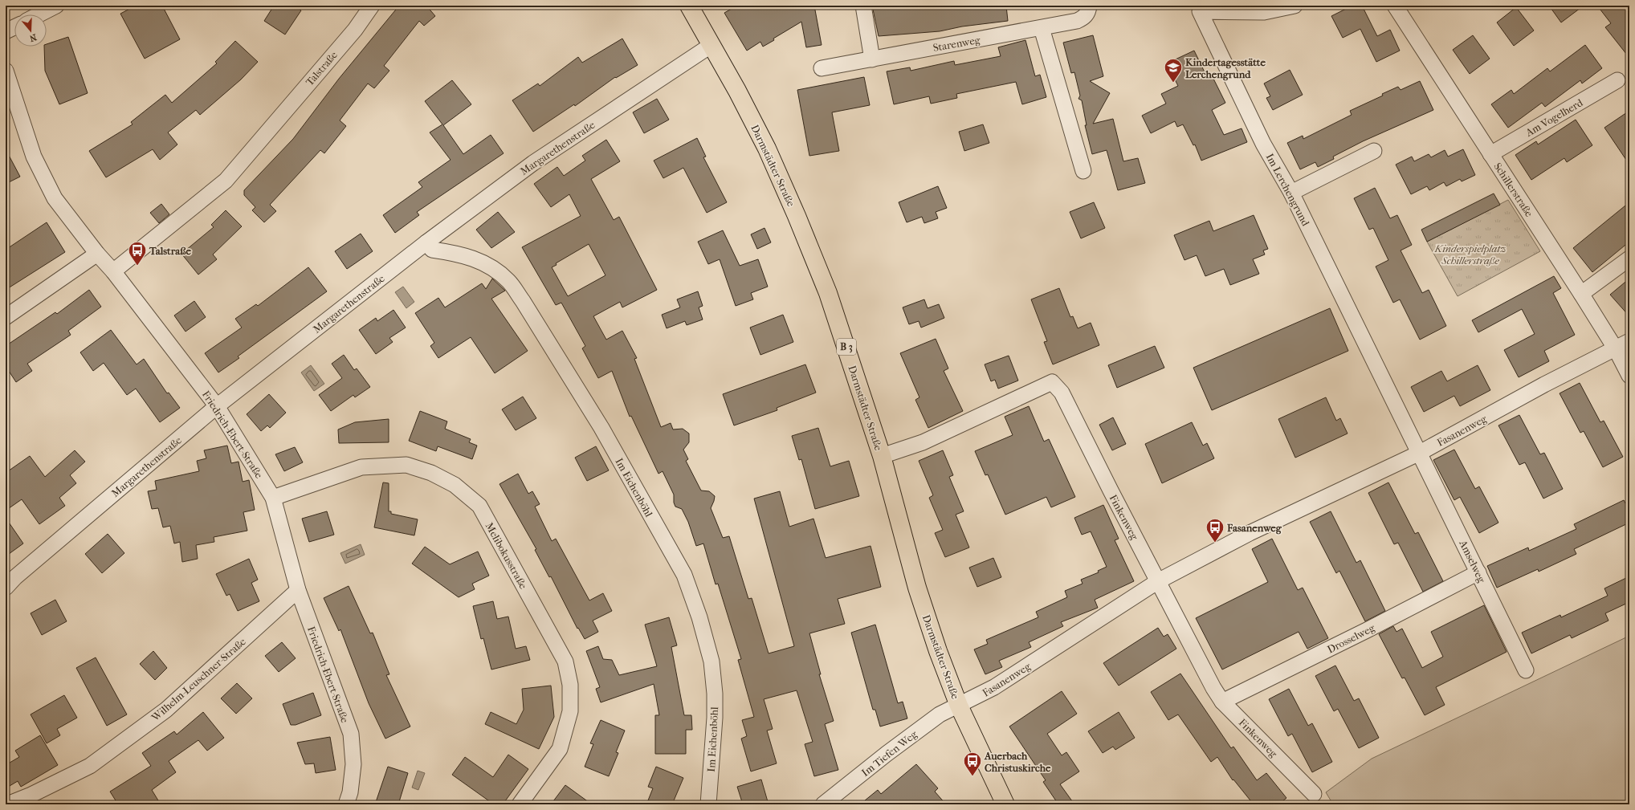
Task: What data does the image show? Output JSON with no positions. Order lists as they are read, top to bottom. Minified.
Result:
{"streets":{"main road":["Darmstädter Straße","B 3"],"street":["Starenweg","Talstraße","Am Vogelherd","Margarethenstraße","Im Lerchengrund","Schillerstraße","Fasanenweg","Friedrich-Ebert-Straße","Im Eichenböhl","Finkenweg","Melibokusstraße","Amselweg","Drosselweg","Wilhelm-Leuschner-Straße","Im Tiefen Weg"]},"crossings":[["Talstraße","Friedrich-Ebert-Straße"],["Am Vogelherd","Schillerstraße"],["Margarethenstraße","Darmstädter Straße"],["Margarethenstraße","Friedrich-Ebert-Straße"],["Margarethenstraße","Im Eichenböhl"],["Darmstädter Straße","Fasanenweg"],["Darmstädter Straße","Finkenweg"],["Darmstädter Straße","Im Tiefen Weg"],["Im Lerchengrund","Fasanenweg"],["Im Lerchengrund","Amselweg"],["Schillerstraße","Fasanenweg"],["Fasanenweg","Finkenweg"],["Fasanenweg","Amselweg"],["Fasanenweg","Im Tiefen Weg"],["Friedrich-Ebert-Straße","Melibokusstraße"],["Friedrich-Ebert-Straße","Wilhelm-Leuschner-Straße"],["Finkenweg","Drosselweg"],["Amselweg","Drosselweg"]],"parks":["Kinderspielplatz Schillerstraße"],"places":{"school or university":["Kindertagesstätte Lerchengrund"],"bus stop":["Talstraße","Fasanenweg","Auerbach Christuskirche"]},"north":"bottom"}
